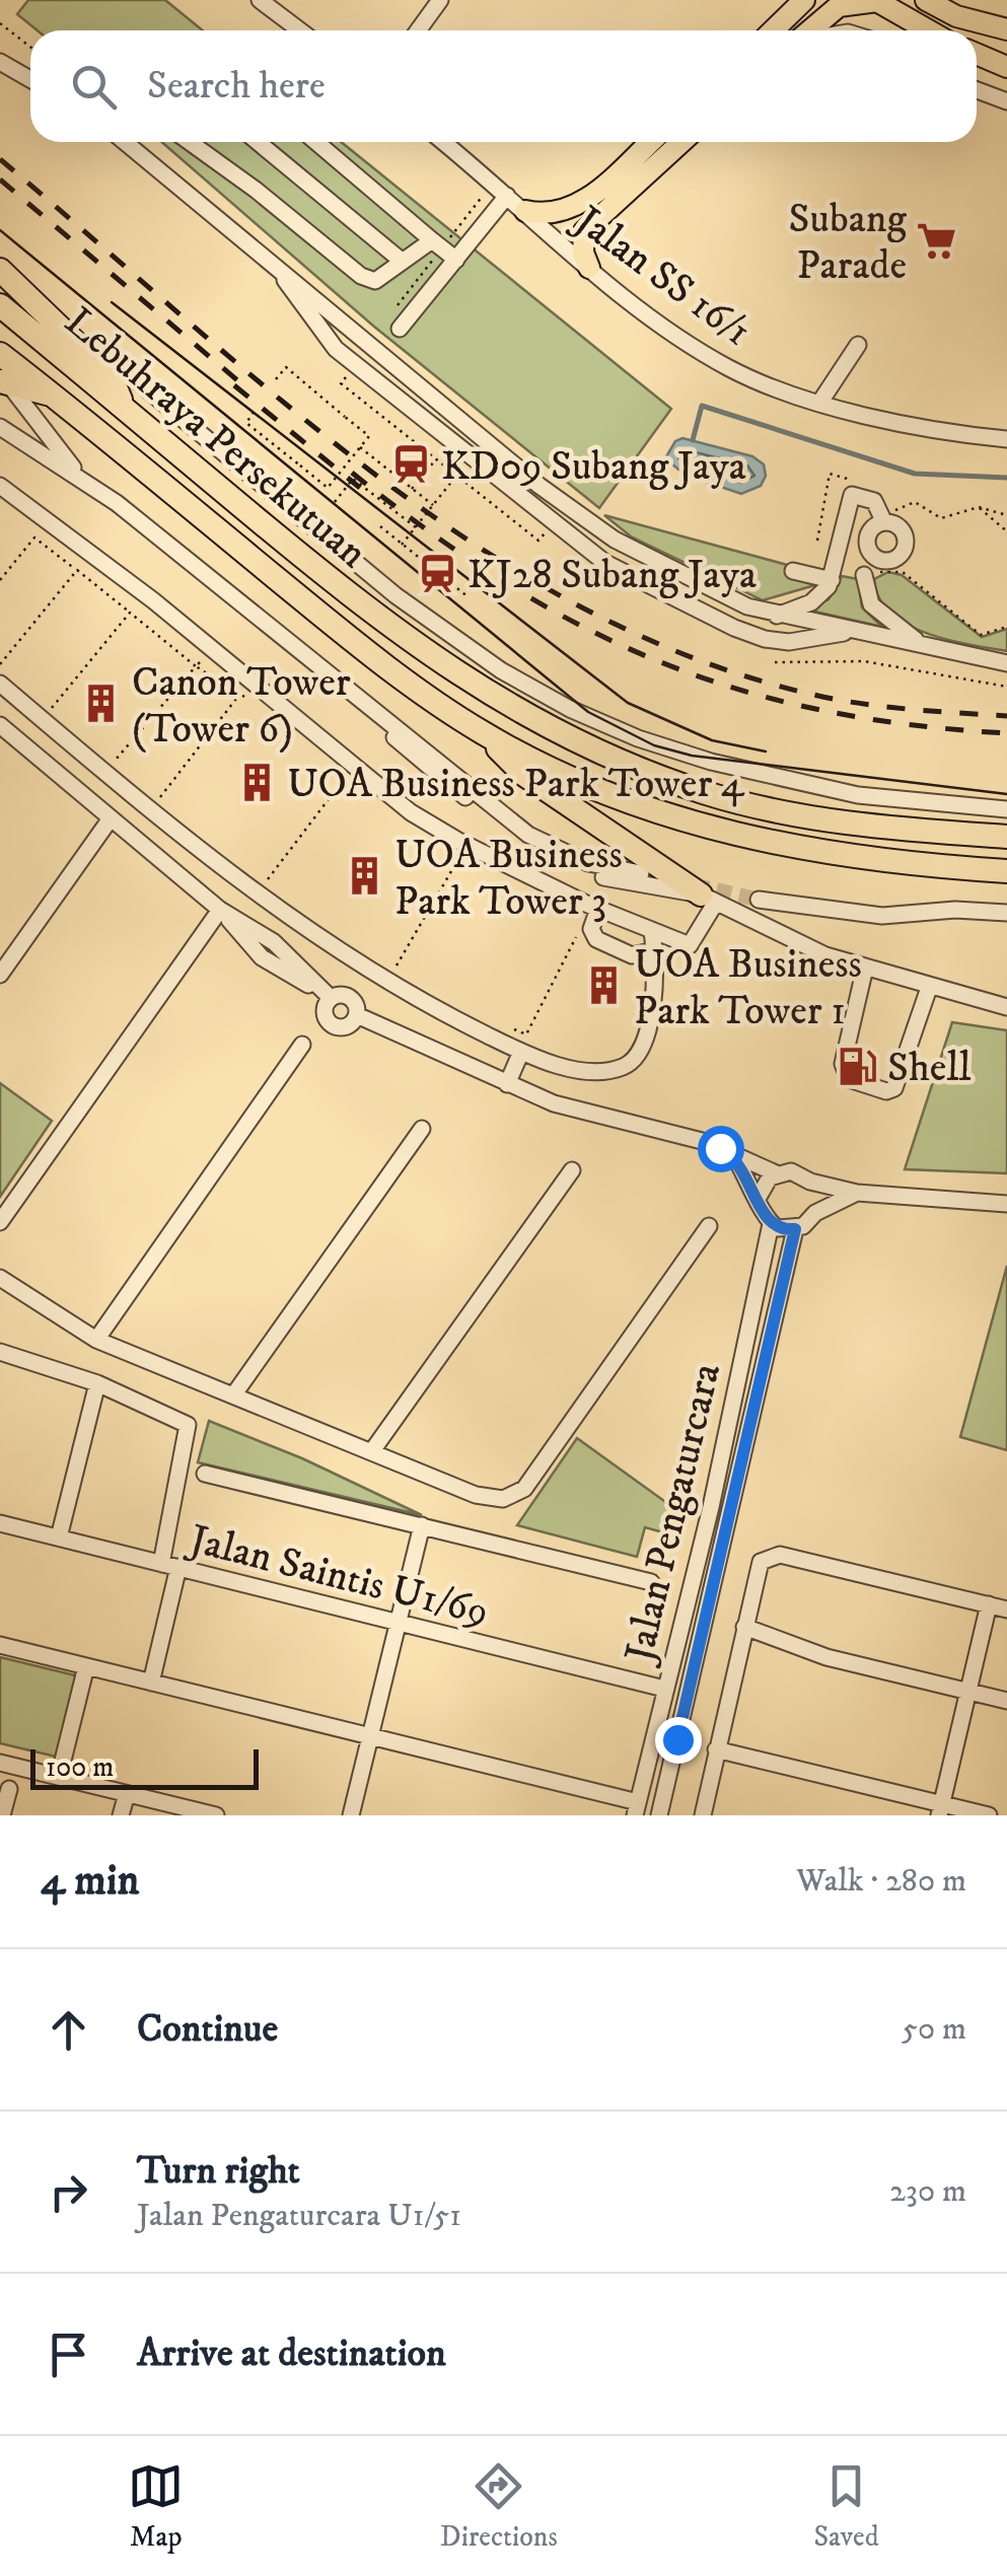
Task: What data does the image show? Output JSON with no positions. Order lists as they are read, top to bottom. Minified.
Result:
{"streets":{"highway":["Lebuhraya Persekutuan"],"street":["Jalan SS 16/1","Jalan Pengaturcara","Jalan Saintis U1/69"]},"crossings":[["Jalan Pengaturcara","Jalan Saintis U1/69"]],"places":{"supermarket":["Subang Parade"],"station":["KD09 Subang Jaya","KJ28 Subang Jaya"],"building":["Canon Tower (Tower 6)","UOA Business Park Tower 4","UOA Business Park Tower 3","UOA Business Park Tower 1"],"fuel station":["Shell"]},"scale_bar":"100 m","page":{"search":"Search here","scale":"100 m","heading":["4 min","Walk · 280 m"],"list":[["Continue","50 m"],["Turn right","Jalan Pengaturcara U1/51","230 m"],"Arrive at destination"],"nav":["Map","Directions","Saved"]}}
